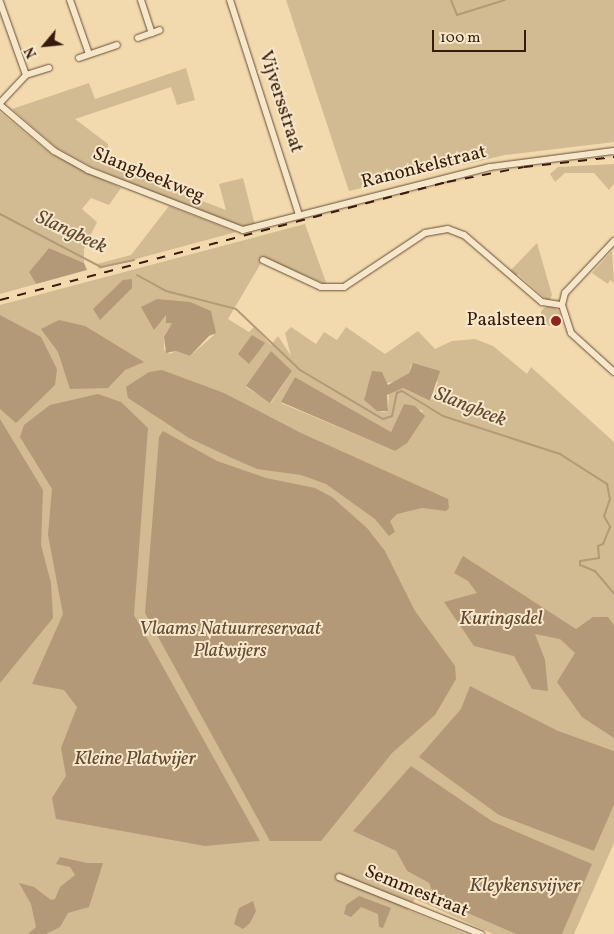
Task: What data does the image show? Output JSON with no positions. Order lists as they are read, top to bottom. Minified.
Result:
{"streets":{"street":["Vijversstraat","Ranonkelstraat","Slangbeekweg","Semmestraat"]},"crossings":[["Vijversstraat","Ranonkelstraat"],["Ranonkelstraat","Slangbeekweg"]],"water":["Slangbeek","Kuringsdel","Kleine Platwijer","Kleykensvijver"],"parks":["Vlaams Natuurreservaat Platwijers"],"places":["Paalsteen"],"scale_bar":"100 m","north":"bottom left"}
